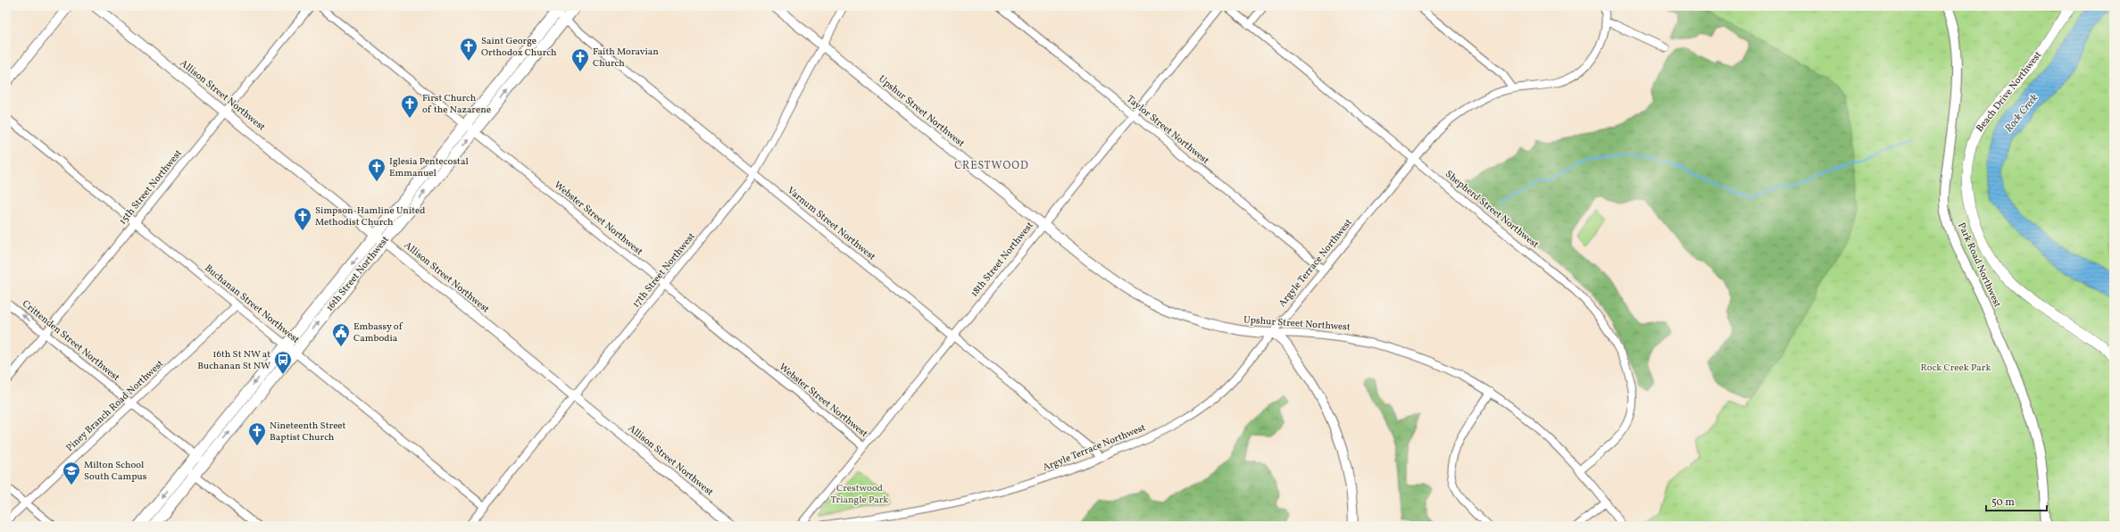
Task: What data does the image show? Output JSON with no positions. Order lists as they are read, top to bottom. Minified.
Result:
{"streets":{"main road":["Beach Drive Northwest","16th Street Northwest"],"street":["Allison Street Northwest","Upshur Street Northwest","Taylor Street Northwest","15th Street Northwest","Shepherd Street Northwest","Webster Street Northwest","Varnum Street Northwest","18th Street Northwest","Argyle Terrace Northwest","Park Road Northwest","17th Street Northwest","Buchanan Street Northwest","Crittenden Street Northwest","Piney Branch Road Northwest"]},"crossings":[["Allison Street Northwest","15th Street Northwest"],["Allison Street Northwest","17th Street Northwest"],["Allison Street Northwest","16th Street Northwest"],["Upshur Street Northwest","Shepherd Street Northwest"],["Upshur Street Northwest","18th Street Northwest"],["Upshur Street Northwest","Argyle Terrace Northwest"],["Upshur Street Northwest","17th Street Northwest"],["Taylor Street Northwest","18th Street Northwest"],["Taylor Street Northwest","Argyle Terrace Northwest"],["15th Street Northwest","Buchanan Street Northwest"],["15th Street Northwest","Crittenden Street Northwest"],["Shepherd Street Northwest","Argyle Terrace Northwest"],["Webster Street Northwest","18th Street Northwest"],["Webster Street Northwest","17th Street Northwest"],["Webster Street Northwest","16th Street Northwest"],["Varnum Street Northwest","18th Street Northwest"],["Varnum Street Northwest","Argyle Terrace Northwest"],["Varnum Street Northwest","17th Street Northwest"],["Varnum Street Northwest","16th Street Northwest"],["17th Street Northwest","Buchanan Street Northwest"],["16th Street Northwest","Buchanan Street Northwest"],["16th Street Northwest","Crittenden Street Northwest"],["Buchanan Street Northwest","Piney Branch Road Northwest"],["Crittenden Street Northwest","Piney Branch Road Northwest"]],"districts":["CRESTWOOD"],"water":["Rock Creek"],"parks":["Rock Creek Park","Crestwood Triangle Park"],"places":{"church":["Saint George Orthodox Church","Faith Moravian Church","First Church of the Nazarene","Iglesia Pentecostal Emmanuel","Simpson-Hamline United Methodist Church","Nineteenth Street Baptist Church"],"public building":["Embassy of Cambodia"],"bus stop":["16th St NW at Buchanan St NW"],"school or university":["Milton School South Campus"]},"scale_bar":"50 m"}
